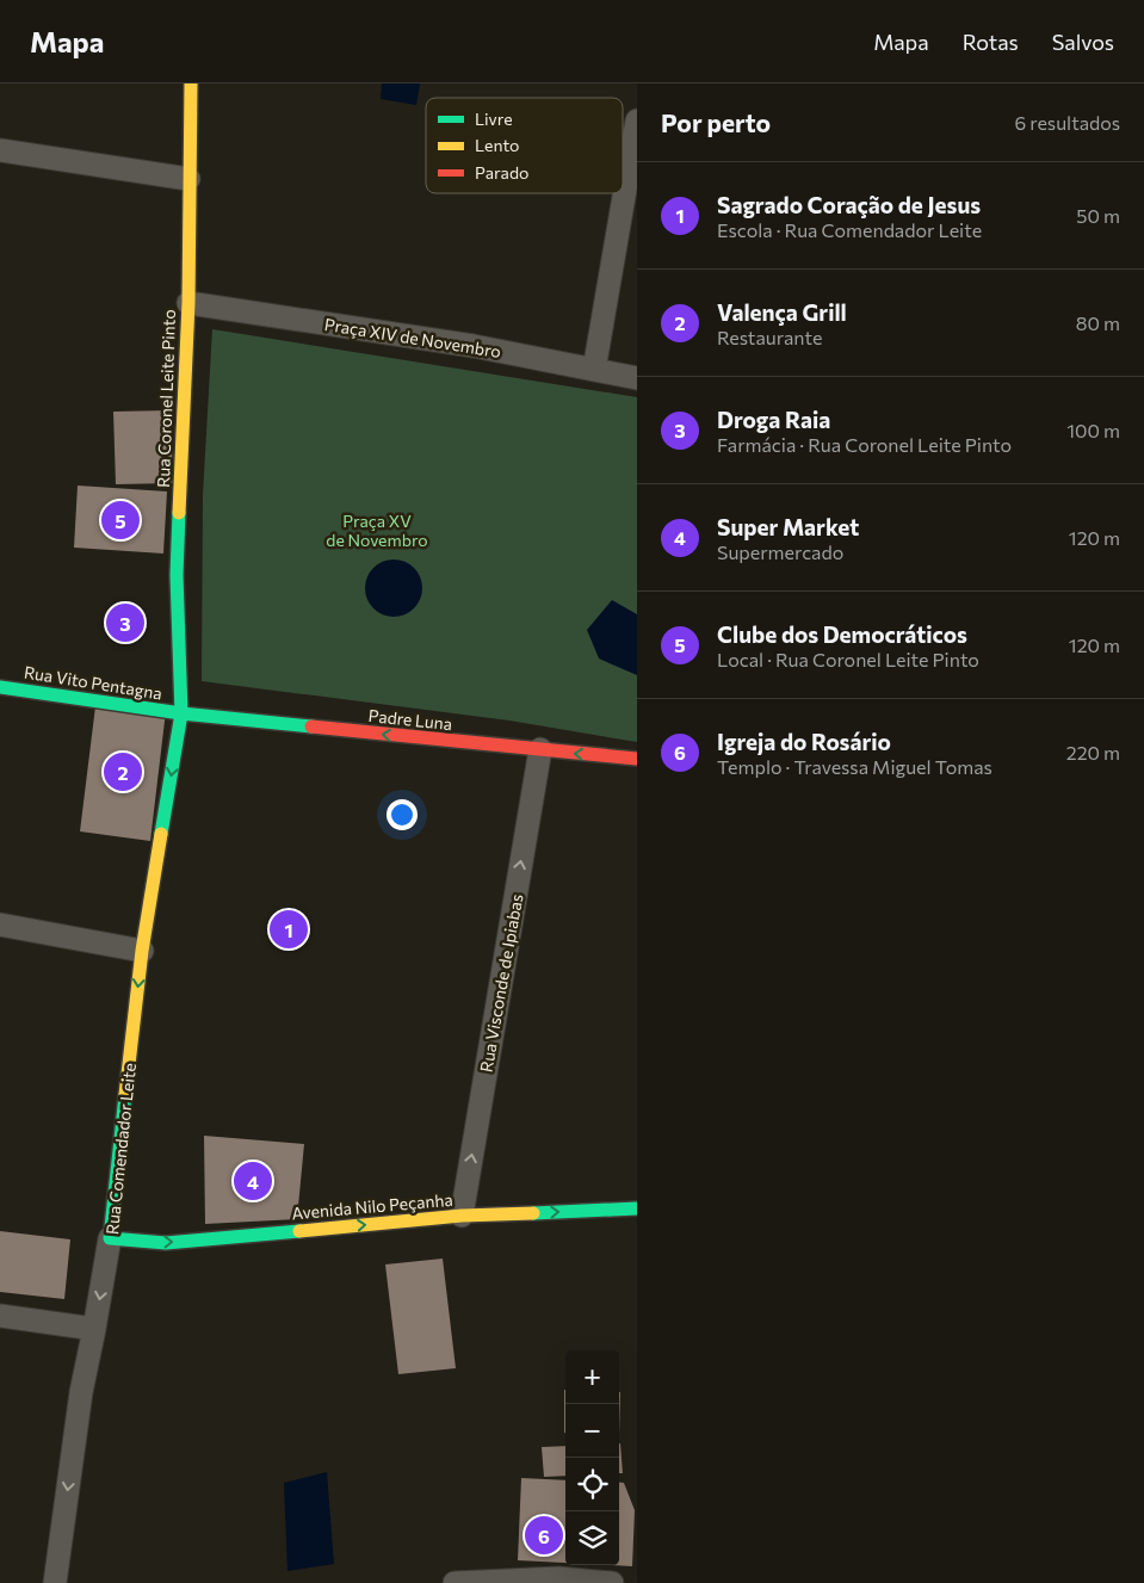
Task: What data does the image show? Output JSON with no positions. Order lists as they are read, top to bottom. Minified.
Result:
{"streets":{"street":["Praça XIV de Novembro","Rua Coronel Leite Pinto","Rua Vito Pentagna","Padre Luna","Rua Visconde de Ipiabas","Rua Comendador Leite","Avenida Nilo Peçanha"]},"crossings":[["Praça XIV de Novembro","Rua Coronel Leite Pinto"],["Rua Coronel Leite Pinto","Rua Vito Pentagna"],["Rua Coronel Leite Pinto","Padre Luna"],["Rua Coronel Leite Pinto","Rua Comendador Leite"],["Rua Vito Pentagna","Padre Luna"],["Rua Vito Pentagna","Rua Comendador Leite"],["Padre Luna","Rua Visconde de Ipiabas"],["Padre Luna","Rua Comendador Leite"],["Rua Visconde de Ipiabas","Avenida Nilo Peçanha"],["Rua Comendador Leite","Avenida Nilo Peçanha"]],"one_way":["Padre Luna","Rua Visconde de Ipiabas","Rua Comendador Leite","Avenida Nilo Peçanha"],"parks":["Praça XV de Novembro"],"legend":["Livre","Lento","Parado"],"page":{"header":"Mapa","nav":["Mapa","Rotas","Salvos"],"heading":["Por perto","6 resultados"],"list":[{"mark":"1","name":"Sagrado Coração de Jesus","note":"Escola · Rua Comendador Leite","value":"50 m"},{"mark":"2","name":"Valença Grill","note":"Restaurante","value":"80 m"},{"mark":"3","name":"Droga Raia","note":"Farmácia · Rua Coronel Leite Pinto","value":"100 m"},{"mark":"4","name":"Super Market","note":"Supermercado","value":"120 m"},{"mark":"5","name":"Clube dos Democráticos","note":"Local · Rua Coronel Leite Pinto","value":"120 m"},{"mark":"6","name":"Igreja do Rosário","note":"Templo · Travessa Miguel Tomas","value":"220 m"}],"pins":["5","3","2","1","4","6"],"map_buttons":["+","−"]}}
